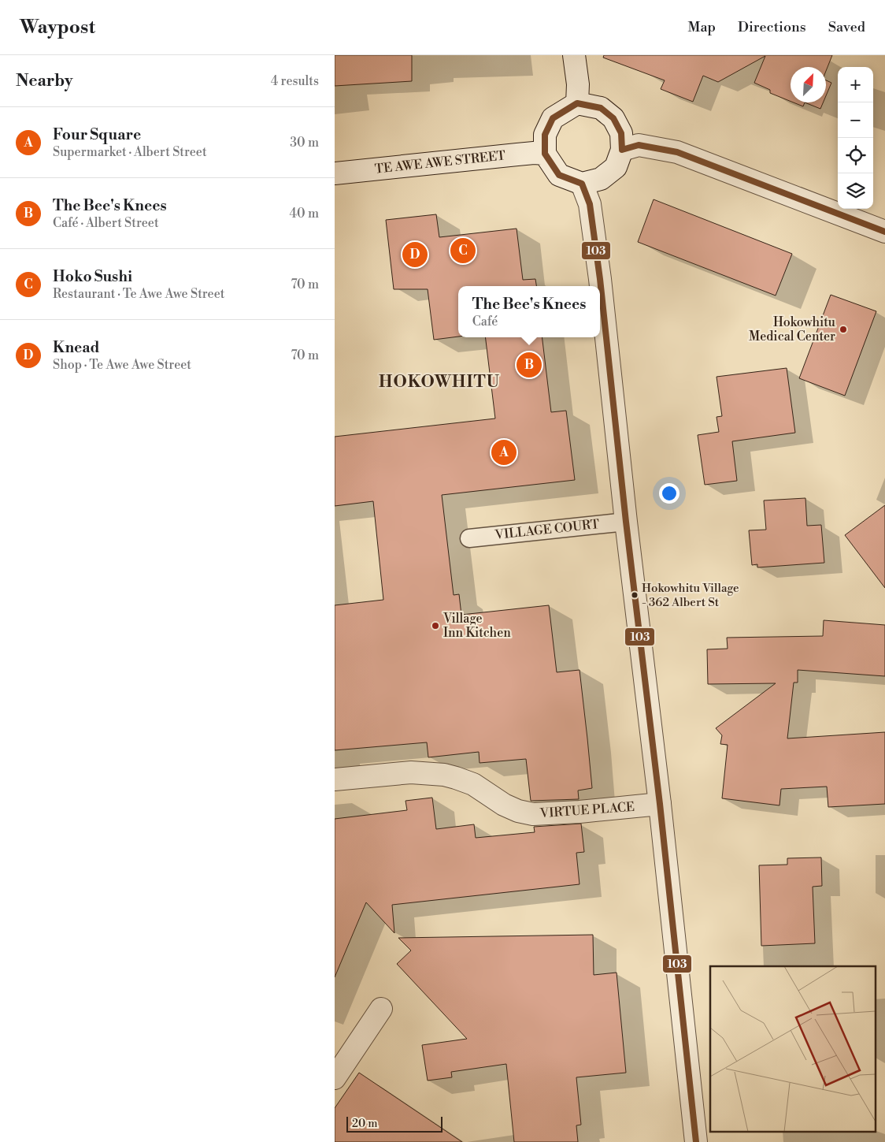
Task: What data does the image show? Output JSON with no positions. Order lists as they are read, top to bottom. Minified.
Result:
{"streets":{"street":["TE AWE AWE STREET","VIRTUE PLACE"],"lane":["VILLAGE COURT"]},"districts":["HOKOWHITU"],"places":["Hokowhitu Medical Center","Hokowhitu Village - 362 Albert St","Village Inn Kitchen"],"lines":["transit line 103"],"scale_bar":"20 m","north":"top right","page":{"header":"Waypost","nav":["Map","Directions","Saved"],"heading":["Nearby","4 results"],"map_buttons":["+","−"],"list":[{"mark":"A","name":"Four Square","note":"Supermarket · Albert Street","value":"30 m"},{"mark":"B","name":"The Bee's Knees","note":"Café · Albert Street","value":"40 m"},{"mark":"C","name":"Hoko Sushi","note":"Restaurant · Te Awe Awe Street","value":"70 m"},{"mark":"D","name":"Knead","note":"Shop · Te Awe Awe Street","value":"70 m"}],"pins":["C","D","B","A"],"popup":["The Bee's Knees","Café"],"scale":"20 m"}}
